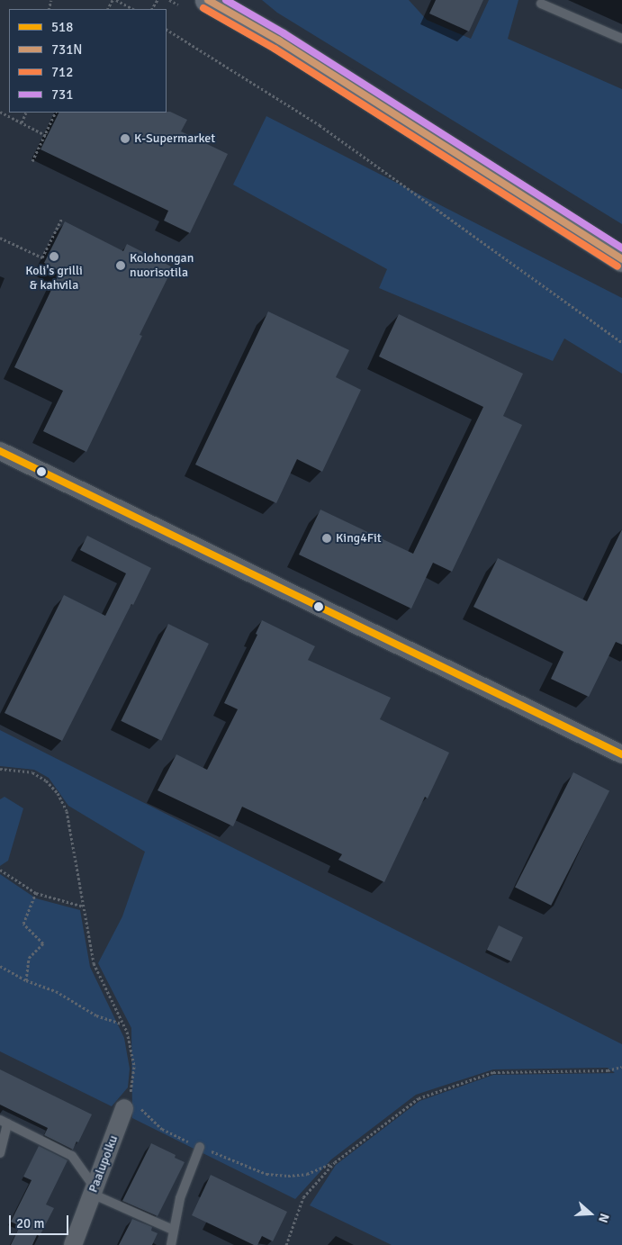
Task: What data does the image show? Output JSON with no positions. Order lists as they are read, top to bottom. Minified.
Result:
{"streets":{"street":["Paalupolku"]},"places":["K-Supermarket","Koli's grilli & kahvila","Kolohongan nuorisotila","King4Fit"],"lines":["transit line 731N","transit line 731","transit line 712","transit line 518"],"legend":["518","731N","712","731"],"scale_bar":"20 m","north":"right"}
